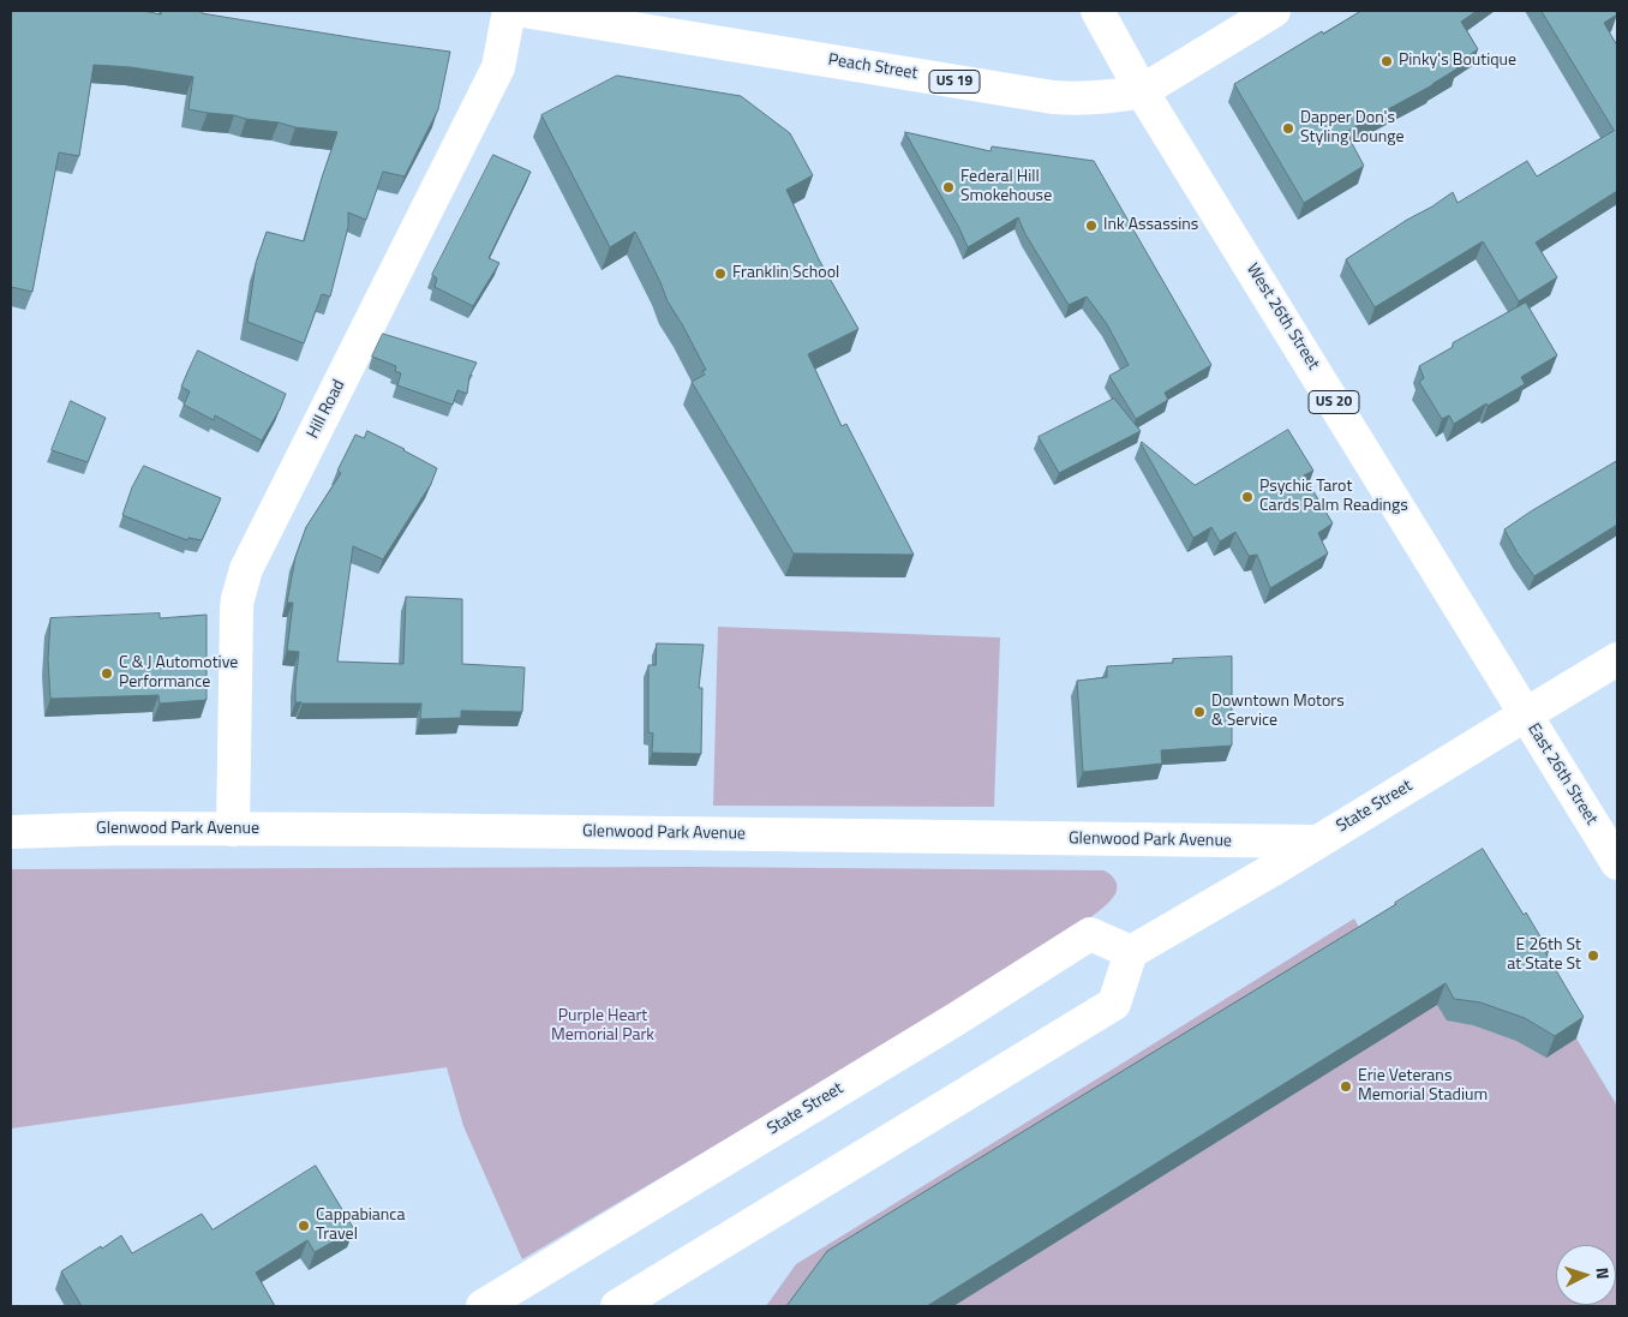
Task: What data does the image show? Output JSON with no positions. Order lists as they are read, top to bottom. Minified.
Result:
{"streets":{"main road":["Peach Street","US 19","West 26th Street","US 20","Hill Road","East 26th Street","State Street","Glenwood Park Avenue"]},"crossings":[["Peach Street","West 26th Street"],["West 26th Street","East 26th Street"],["West 26th Street","State Street"],["Hill Road","Glenwood Park Avenue"],["East 26th Street","State Street"],["State Street","Glenwood Park Avenue"]],"parks":["Purple Heart Memorial Park"],"places":["Pinky's Boutique","Dapper Don's Styling Lounge","Federal Hill Smokehouse","Ink Assassins","Franklin School","Psychic Tarot Cards Palm Readings","C & J Automotive Performance","Downtown Motors & Service","E 26th St at State St","Erie Veterans Memorial Stadium","Cappabianca Travel"],"north":"right"}
